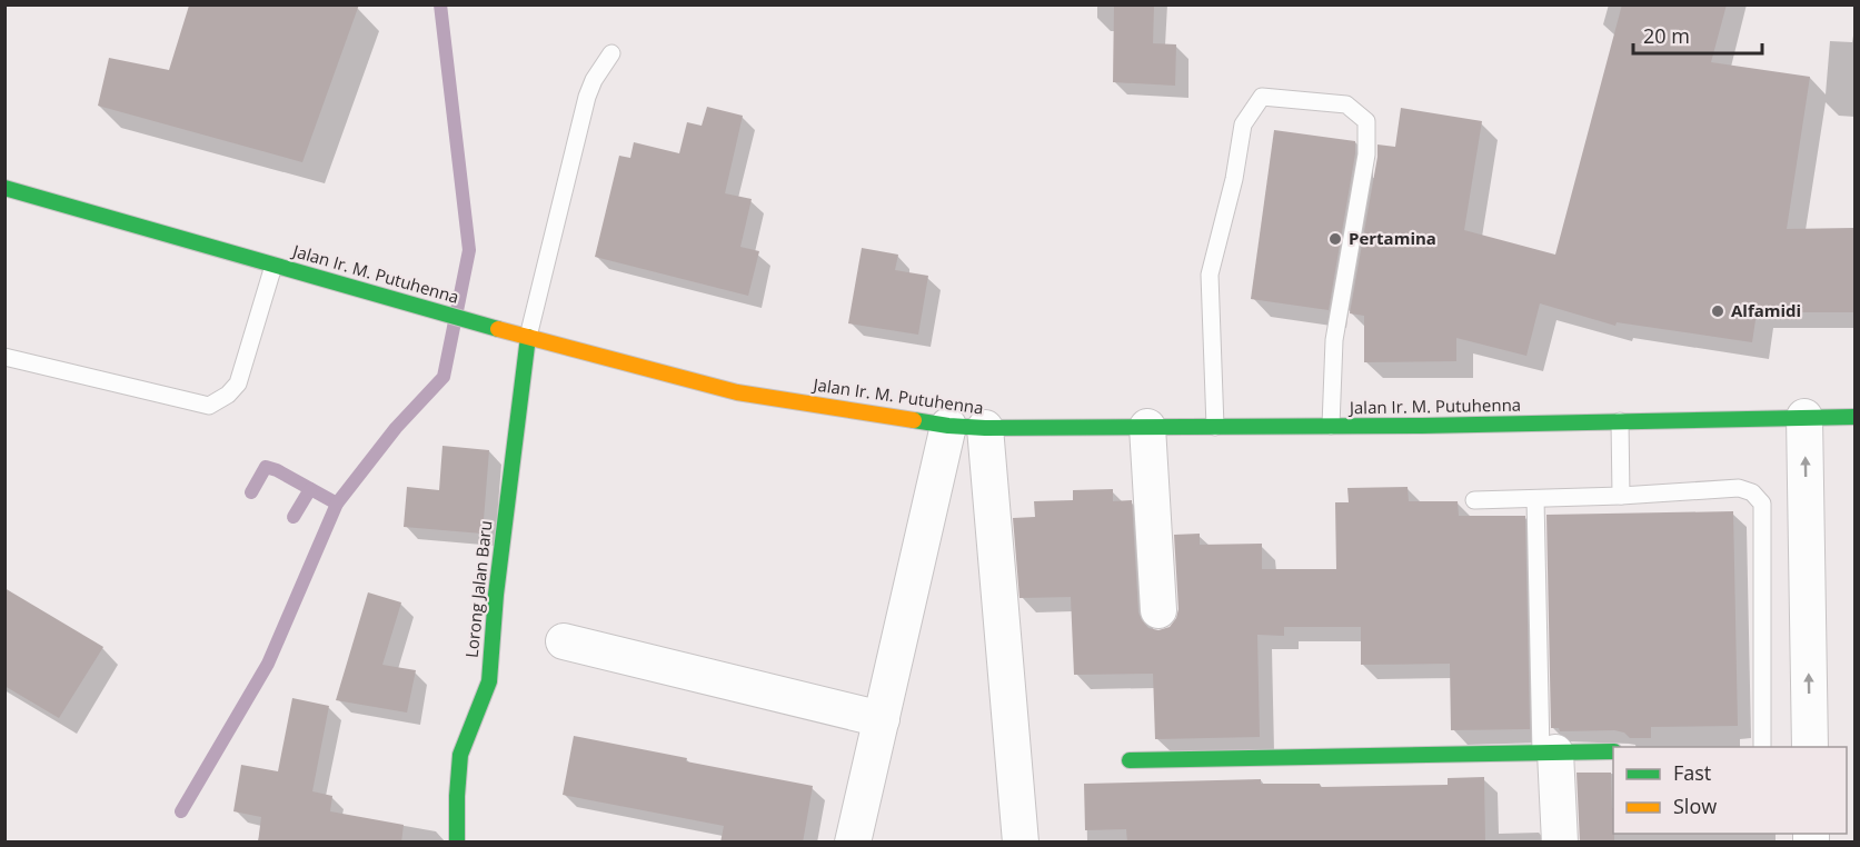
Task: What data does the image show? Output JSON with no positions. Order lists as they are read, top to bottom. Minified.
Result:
{"streets":{"main road":["Jalan Ir. M. Putuhenna","Lorong Jalan Baru"]},"crossings":[["Jalan Ir. M. Putuhenna","Lorong Jalan Baru"]],"places":["Pertamina","Alfamidi"],"legend":["Fast","Slow"],"scale_bar":"20 m"}
